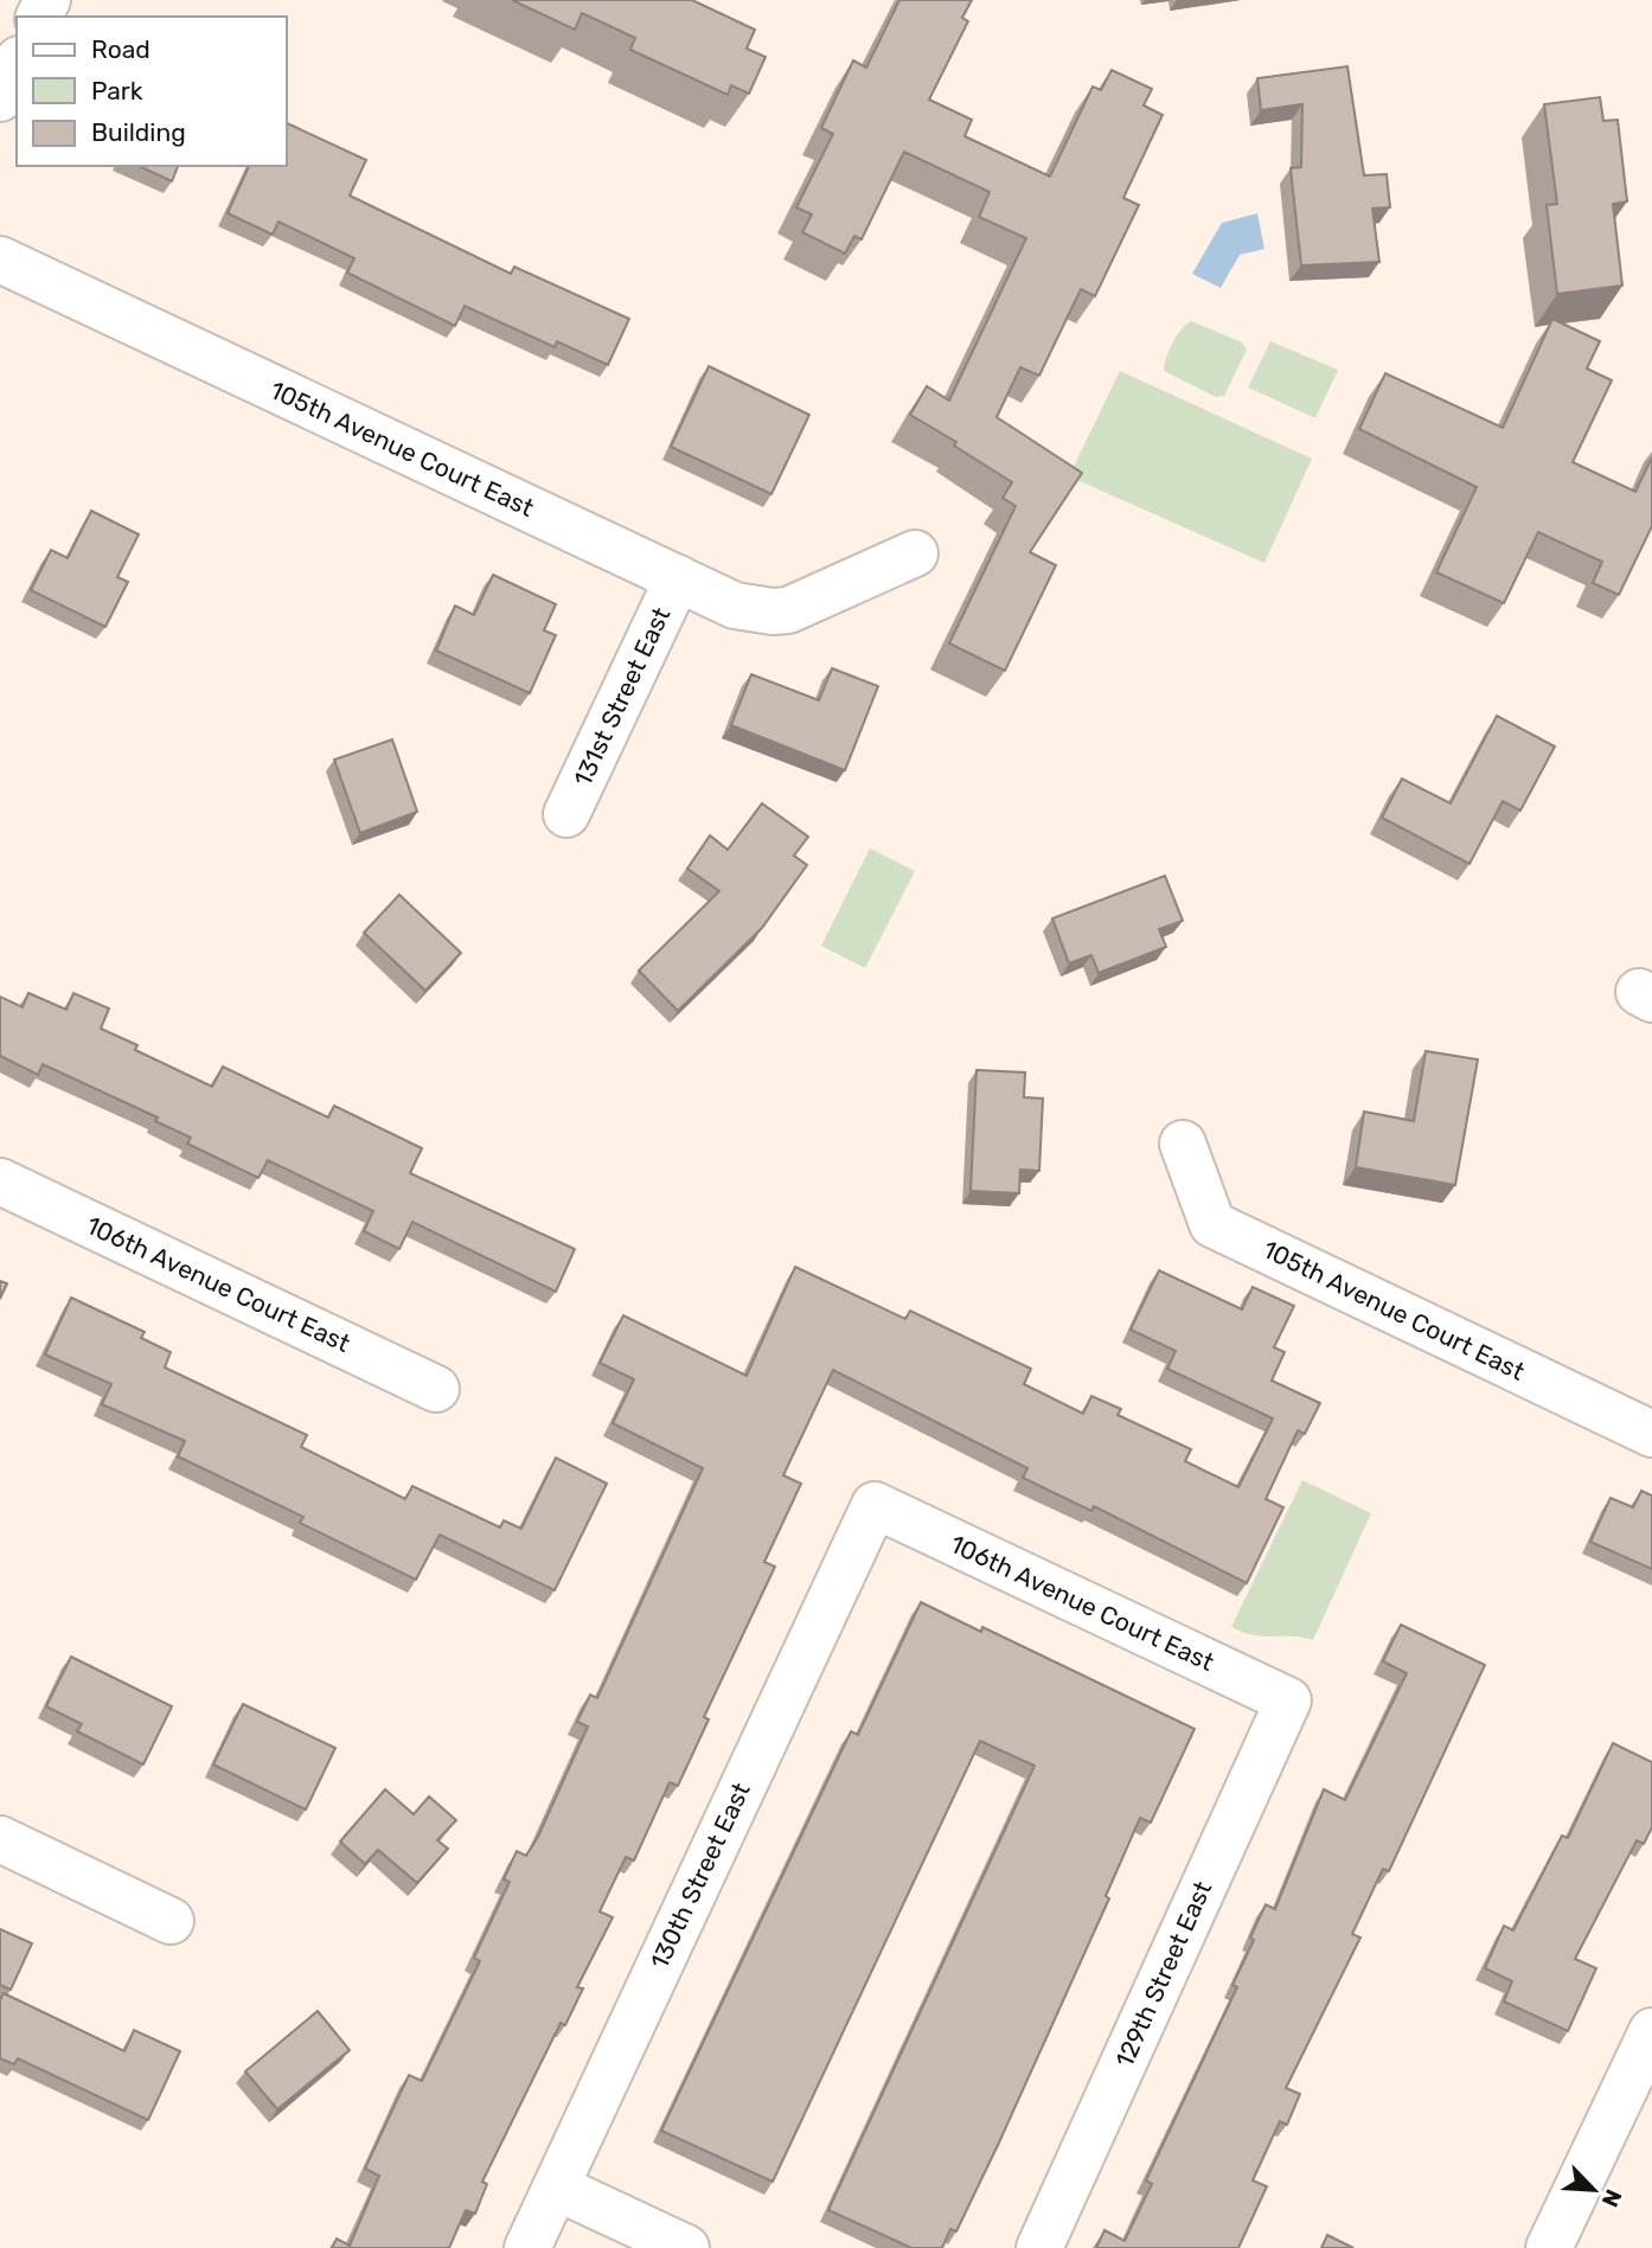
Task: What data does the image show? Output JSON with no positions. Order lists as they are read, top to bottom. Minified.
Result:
{"streets":{"street":["105th Avenue Court East","131st Street East","106th Avenue Court East","130th Street East","129th Street East"]},"crossings":[["105th Avenue Court East","131st Street East"],["106th Avenue Court East","130th Street East"],["106th Avenue Court East","129th Street East"]],"legend":["Road","Park","Building"],"north":"bottom right"}
